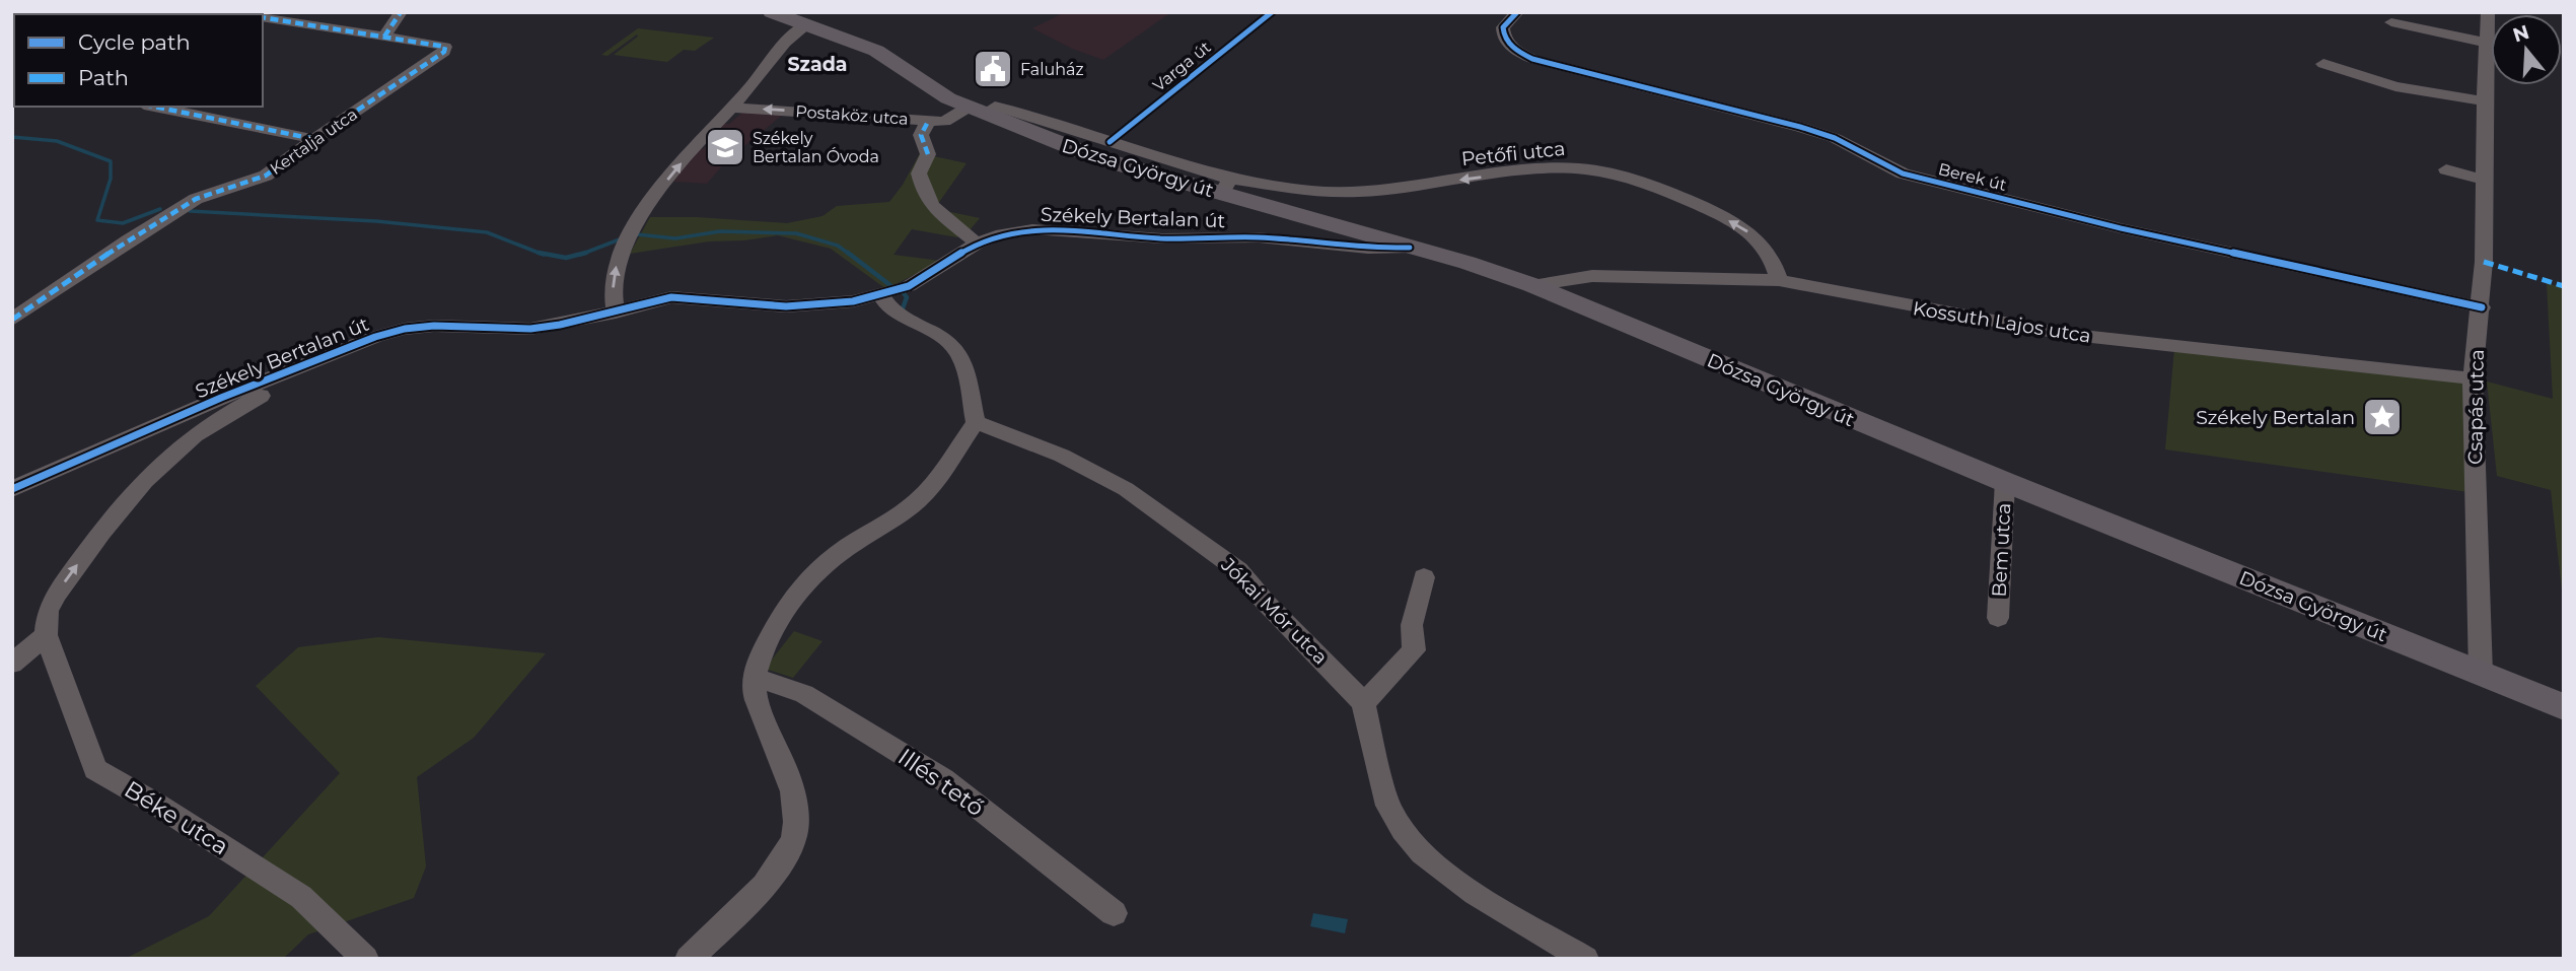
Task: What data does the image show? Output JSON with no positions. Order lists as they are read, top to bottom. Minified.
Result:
{"streets":{"main road":["Dózsa György út"],"street":["Postaköz utca","Kertalja utca","Petőfi utca","Berek út","Székely Bertalan út","Kossuth Lajos utca","Csapás utca","Bem utca","Jókai Mór utca","Illés tető","Béke utca"],"cycle path":["Varga út"]},"crossings":[["Postaköz utca","Dózsa György út"],["Petőfi utca","Dózsa György út"],["Petőfi utca","Kossuth Lajos utca"],["Dózsa György út","Székely Bertalan út"],["Dózsa György út","Kossuth Lajos utca"],["Dózsa György út","Csapás utca"],["Dózsa György út","Bem utca"],["Berek út","Csapás utca"],["Kossuth Lajos utca","Csapás utca"]],"one_way":["Postaköz utca","Petőfi utca"],"districts":["Szada"],"places":{"public building":["Faluház"],"school or university":["Székely Bertalan Óvoda"],"place":["Székely Bertalan"]},"legend":["Cycle path","Path"],"north":"top"}
